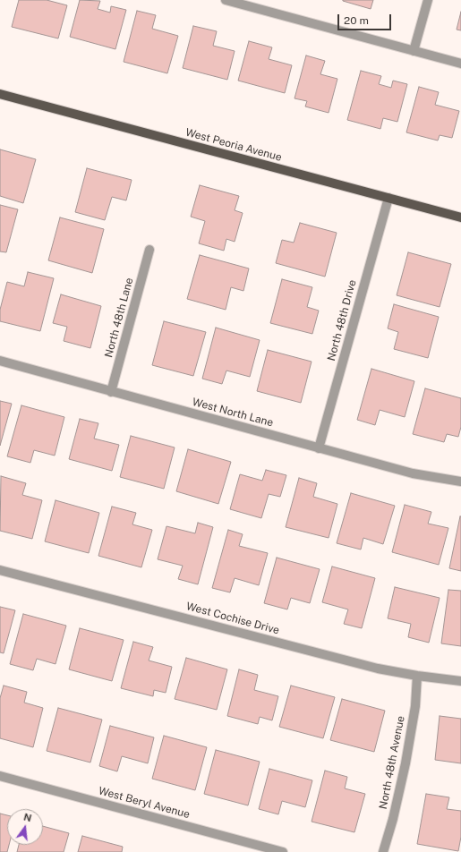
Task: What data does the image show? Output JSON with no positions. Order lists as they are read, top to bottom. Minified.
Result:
{"streets":{"main road":["West Peoria Avenue"],"street":["North 48th Lane","North 48th Drive","West North Lane","West Cochise Drive","North 48th Avenue","West Beryl Avenue"]},"crossings":[["West Peoria Avenue","North 48th Drive"],["North 48th Lane","West North Lane"],["North 48th Drive","West North Lane"],["West Cochise Drive","North 48th Avenue"]],"scale_bar":"20 m","north":"top"}
